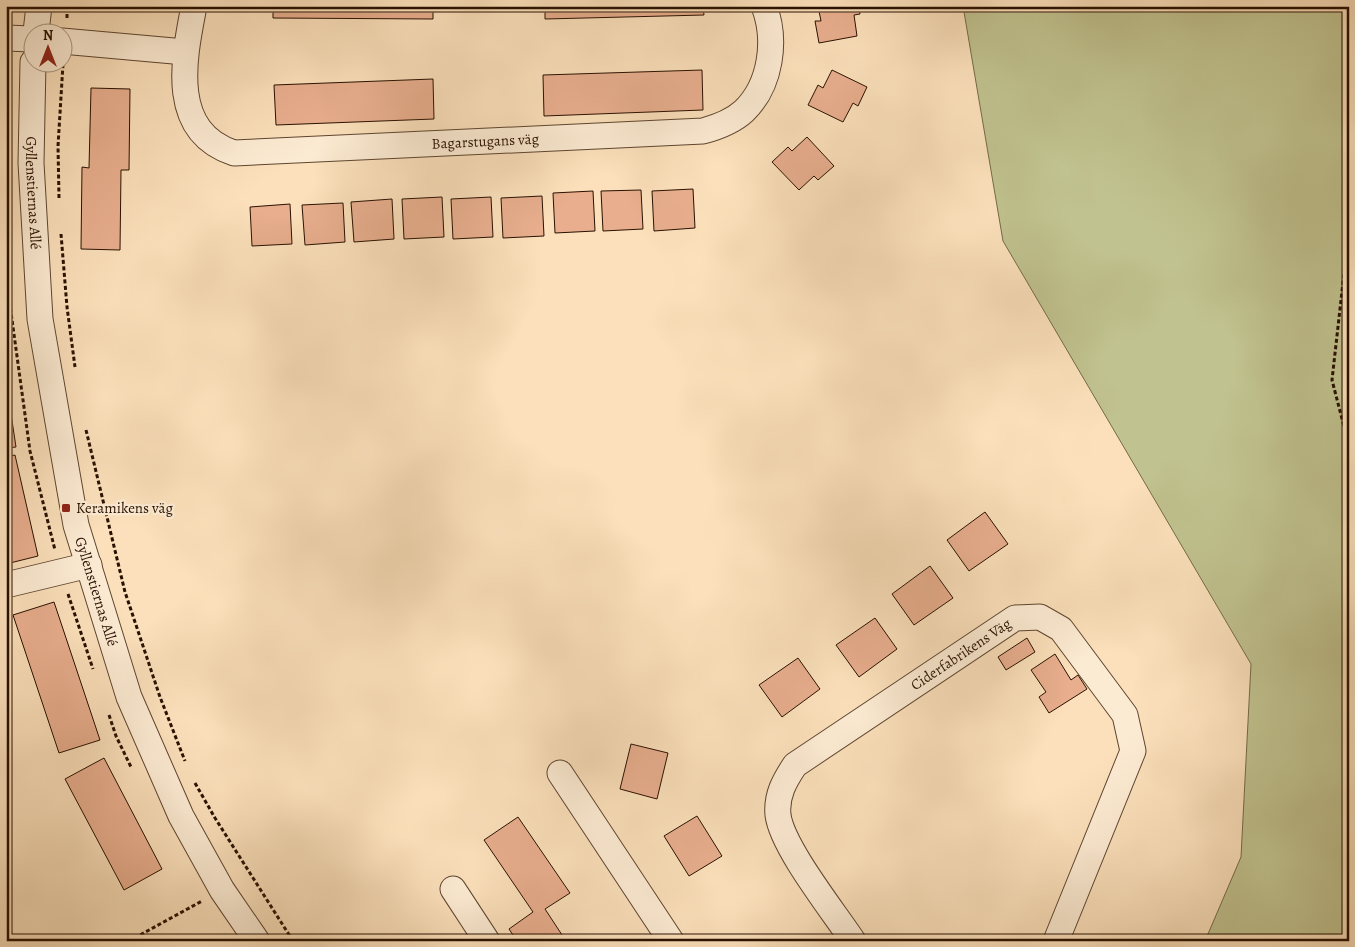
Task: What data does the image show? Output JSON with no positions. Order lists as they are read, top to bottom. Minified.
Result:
{"streets":{"street":["Bagarstugans väg","Gyllenstiernas Allé","Ciderfabrikens Väg"]},"places":{"transit":["Keramikens väg"]},"north":"top"}
